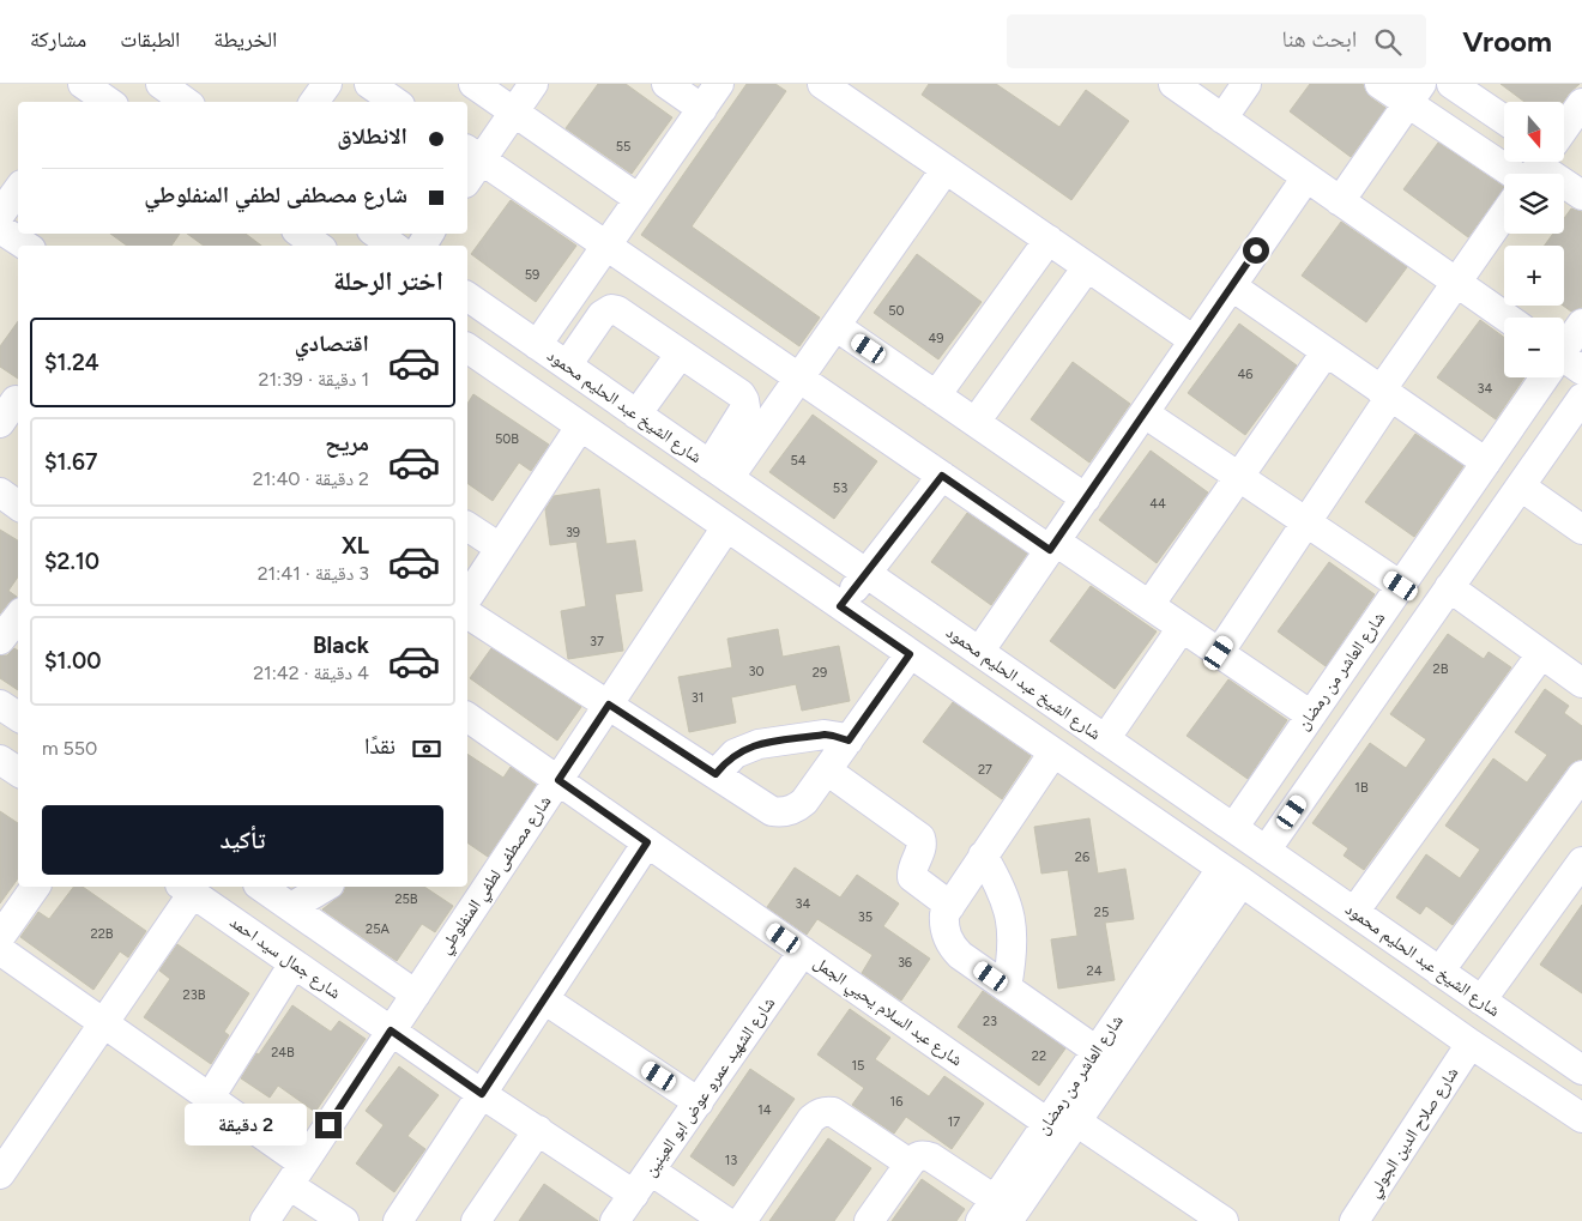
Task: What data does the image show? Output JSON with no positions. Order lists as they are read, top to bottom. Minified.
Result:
{"streets":{"street":["شارع الشيخ عبد الحليم محمود","شارع العاشر من رمضان","شارع مصطفى لطفي المنفلوطي","شارع جمال سيد احمد","شارع عبد السلام يحيي الجمل","شارع الشهيد عمرو عوض ابو العينين","شارع صلاح الدين الجولي"]},"crossings":[["شارع الشيخ عبد الحليم محمود","شارع العاشر من رمضان"],["شارع العاشر من رمضان","شارع عبد السلام يحيي الجمل"],["شارع مصطفى لطفي المنفلوطي","شارع جمال سيد احمد"],["شارع مصطفى لطفي المنفلوطي","شارع عبد السلام يحيي الجمل"],["شارع جمال سيد احمد","شارع الشهيد عمرو عوض ابو العينين"],["شارع عبد السلام يحيي الجمل","شارع الشهيد عمرو عوض ابو العينين"]],"house_numbers":["55","59","50","49","46","34","50B","54","53","44","39","37","2B","30","29","31","27","1B","26","25B","34","25","35","25A","22B","36","24","23B","23","24B","22","15","16","14","17","13"],"north":"bottom","page":{"header":"Vroom","search":"ابحث هنا","nav":["الخريطة","الطبقات","مشاركة"],"map_buttons":["+","−"],"banner":["الانطلاق","شارع مصطفى لطفي المنفلوطي"],"heading":"اختر الرحلة","list":[{"name":"اقتصادي","note":"1 دقيقة · 21:39","value":"$1.24"},{"name":"مريح","note":"2 دقيقة · 21:40","value":"$1.67"},{"name":"XL","note":"3 دقيقة · 21:41","value":"$2.10"},{"name":"Black","note":"4 دقيقة · 21:42","value":"$1.00"}],"pay":["نقدًا","550 m"],"buttons":"تأكيد","bubble":"2 دقيقة"}}
